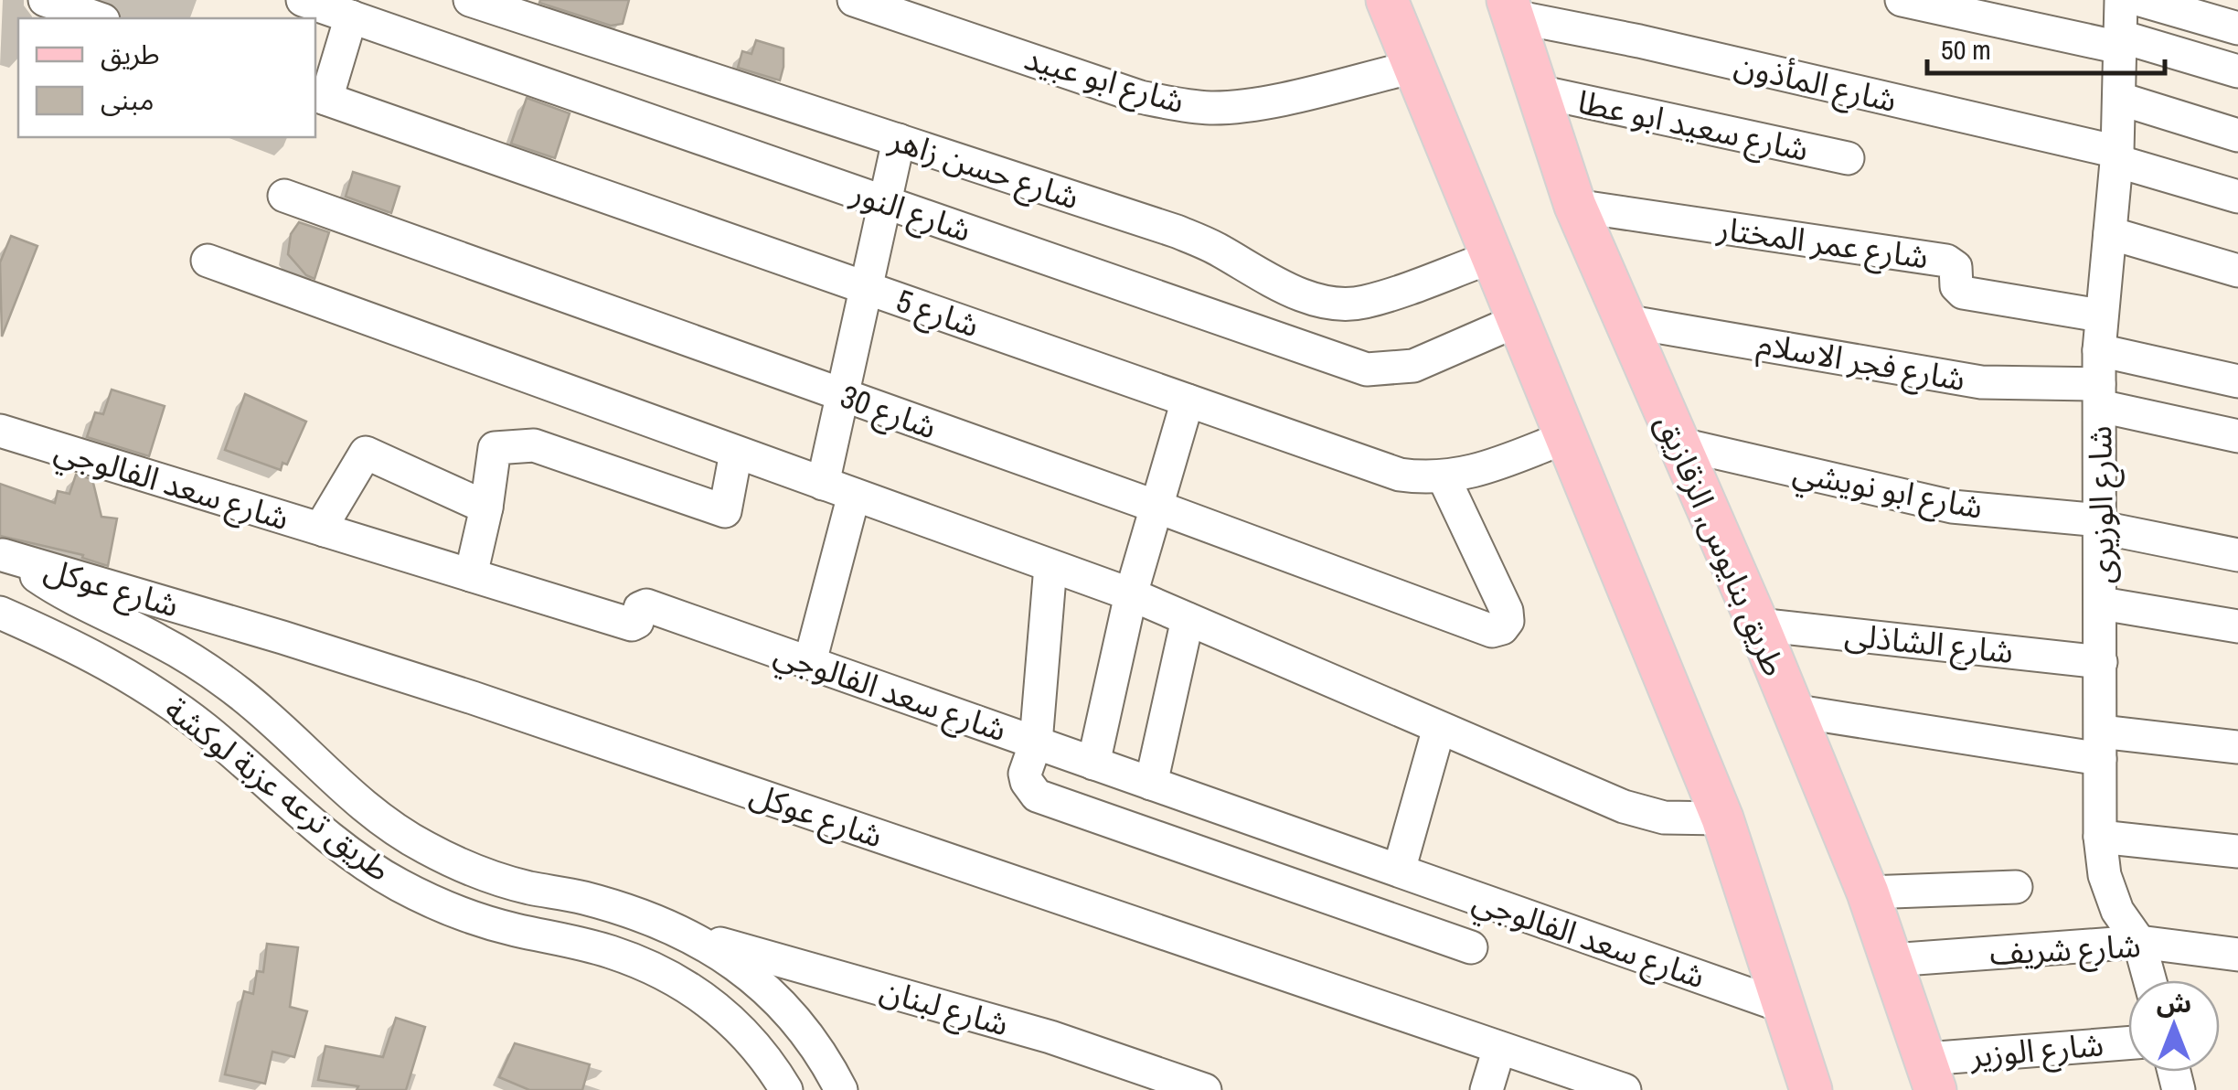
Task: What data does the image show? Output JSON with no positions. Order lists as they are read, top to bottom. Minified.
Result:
{"streets":{"main road":["طريق بنايوس, الزقازيق"],"street":["شارع ابو عبيد","شارع المأذون","شارع سعيد ابو عطا","شارع حسن زاهر","شارع النور","شارع عمر المختار","شارع 5","شارع فجر الاسلام","شارع 30","شارع سعد الفالوجي","شارع ابو نويشي","شارع الوزيرى","شارع عوكل","شارع الشاذلى","طريق ترعه عزبة لوكشة","شارع شريف","شارع لبنان","شارع الوزير"]},"crossings":[["شارع المأذون","شارع الوزيرى"],["شارع المأذون","طريق بنايوس, الزقازيق"],["شارع سعيد ابو عطا","طريق بنايوس, الزقازيق"],["شارع عمر المختار","شارع الوزيرى"],["شارع عمر المختار","طريق بنايوس, الزقازيق"],["شارع 5","شارع 30"],["شارع فجر الاسلام","شارع الوزيرى"],["شارع فجر الاسلام","طريق بنايوس, الزقازيق"],["شارع ابو نويشي","شارع الوزيرى"],["شارع ابو نويشي","طريق بنايوس, الزقازيق"],["شارع الوزيرى","شارع الشاذلى"],["شارع الوزيرى","شارع شريف"],["طريق بنايوس, الزقازيق","شارع الشاذلى"],["طريق بنايوس, الزقازيق","شارع شريف"],["طريق بنايوس, الزقازيق","شارع الوزير"],["شارع عوكل","طريق ترعه عزبة لوكشة"],["طريق ترعه عزبة لوكشة","شارع لبنان"]],"legend":["طريق","مبنى"],"scale_bar":"50 m","north":"top"}
